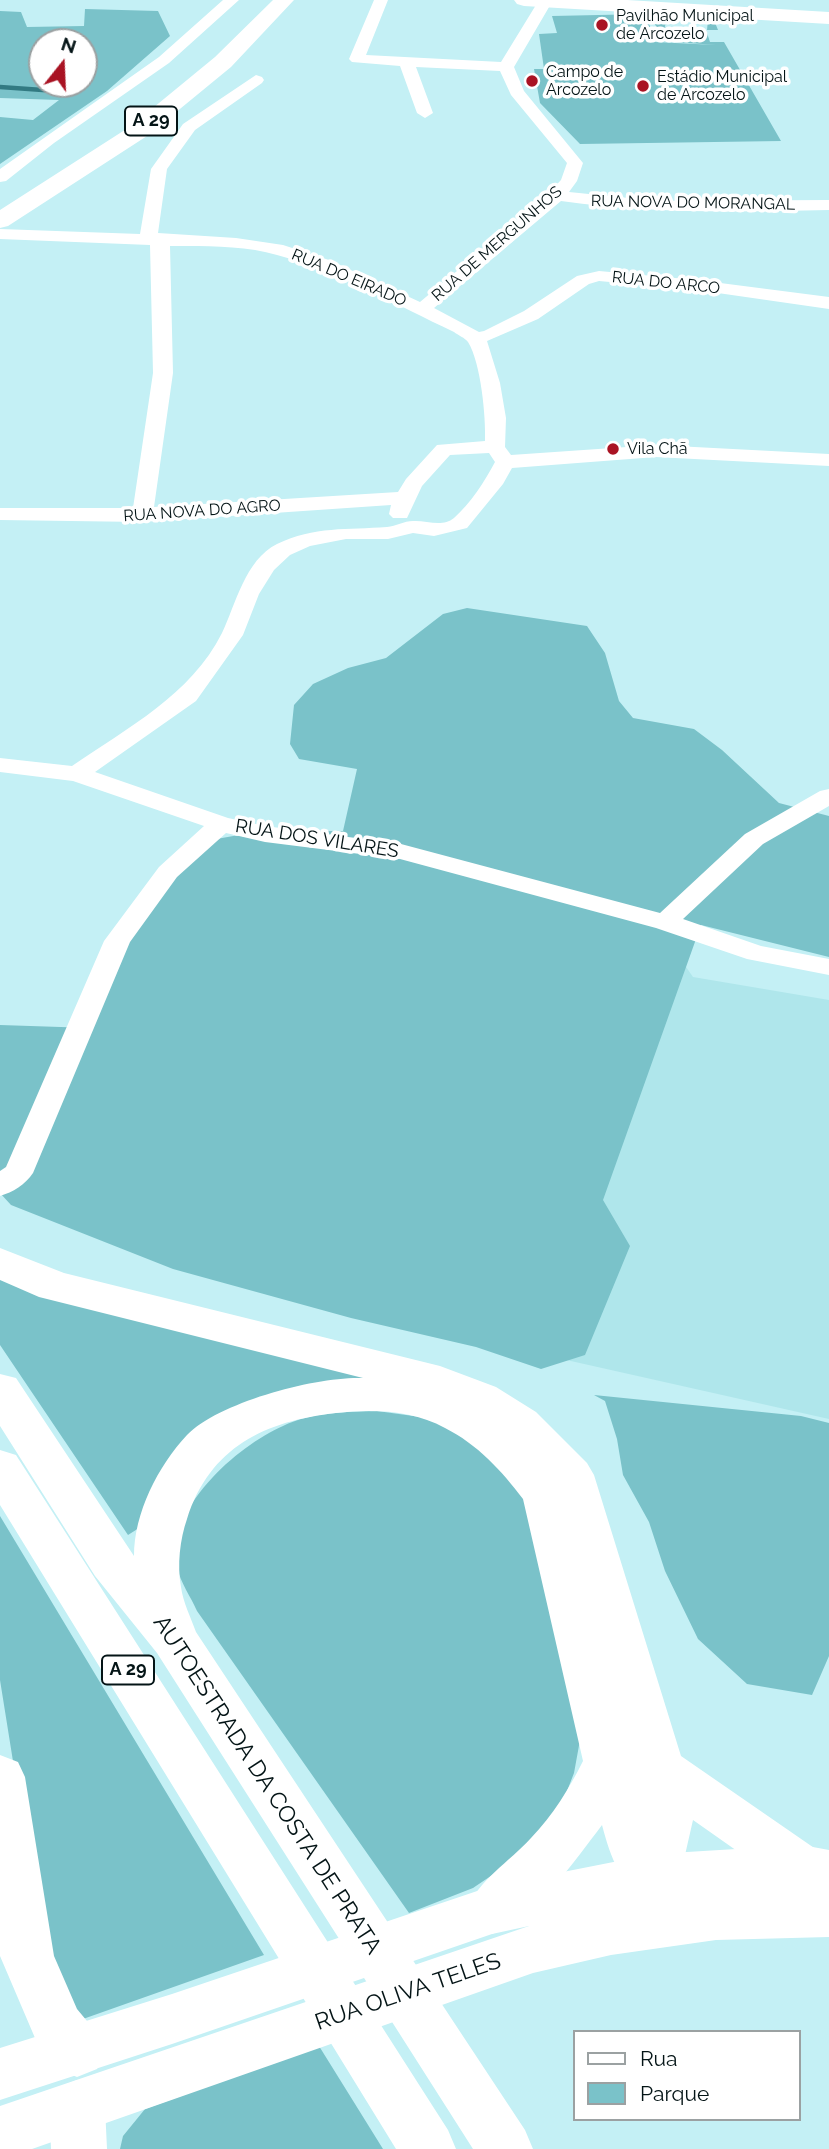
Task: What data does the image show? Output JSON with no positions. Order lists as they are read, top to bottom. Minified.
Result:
{"streets":{"main road":["A 29","AUTOESTRADA DA COSTA DE PRATA","RUA OLIVA TELES"],"street":["RUA NOVA DO MORANGAL","RUA DE MERGUNHOS","RUA DO EIRADO","RUA DO ARCO","RUA NOVA DO AGRO","RUA DOS VILARES"]},"crossings":[["RUA NOVA DO MORANGAL","RUA DE MERGUNHOS"],["RUA DE MERGUNHOS","RUA DO EIRADO"],["RUA DO EIRADO","RUA DO ARCO"]],"places":["Pavilhão Municipal de Arcozelo","Campo de Arcozelo","Estádio Municipal de Arcozelo","Vila Chã"],"legend":["Rua","Parque"],"north":"top"}
